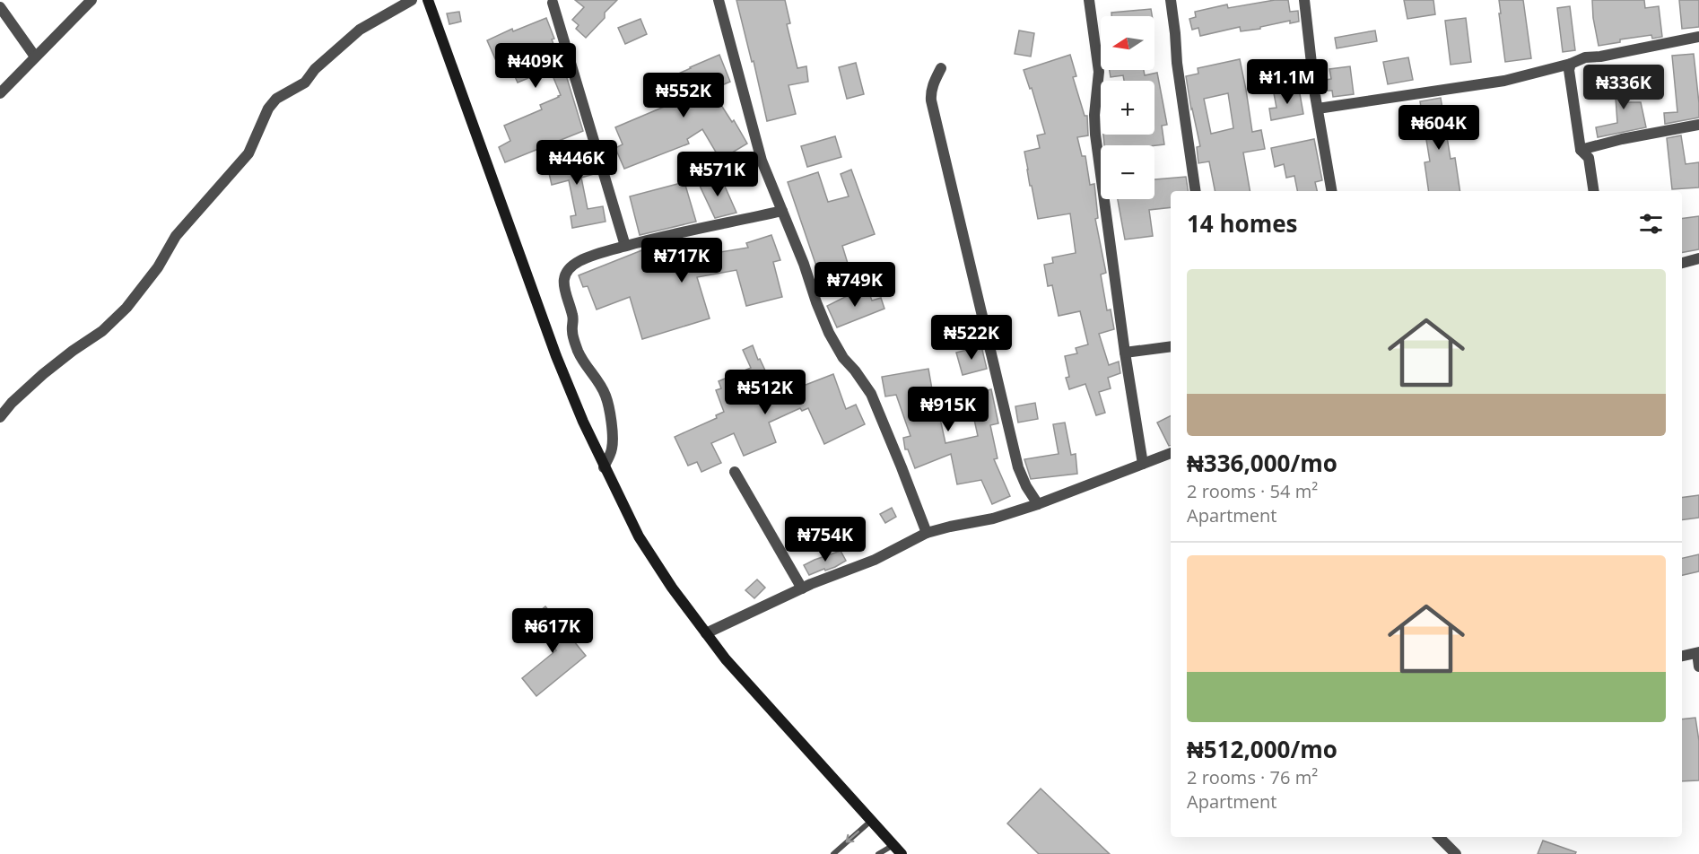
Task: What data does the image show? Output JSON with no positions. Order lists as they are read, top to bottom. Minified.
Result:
{"north":"left","page":{"map_buttons":["+","−"],"price":["₦409K","₦1.1M","₦336K","₦552K","₦604K","₦446K","₦571K","₦717K","₦749K","₦522K","₦512K","₦915K","₦754K","₦617K"],"heading":"14 homes","list":[{"name":"₦336,000/mo","note":"2 rooms · 54 m² · Apartment"},{"name":"₦512,000/mo","note":"2 rooms · 76 m² · Apartment"}]}}
